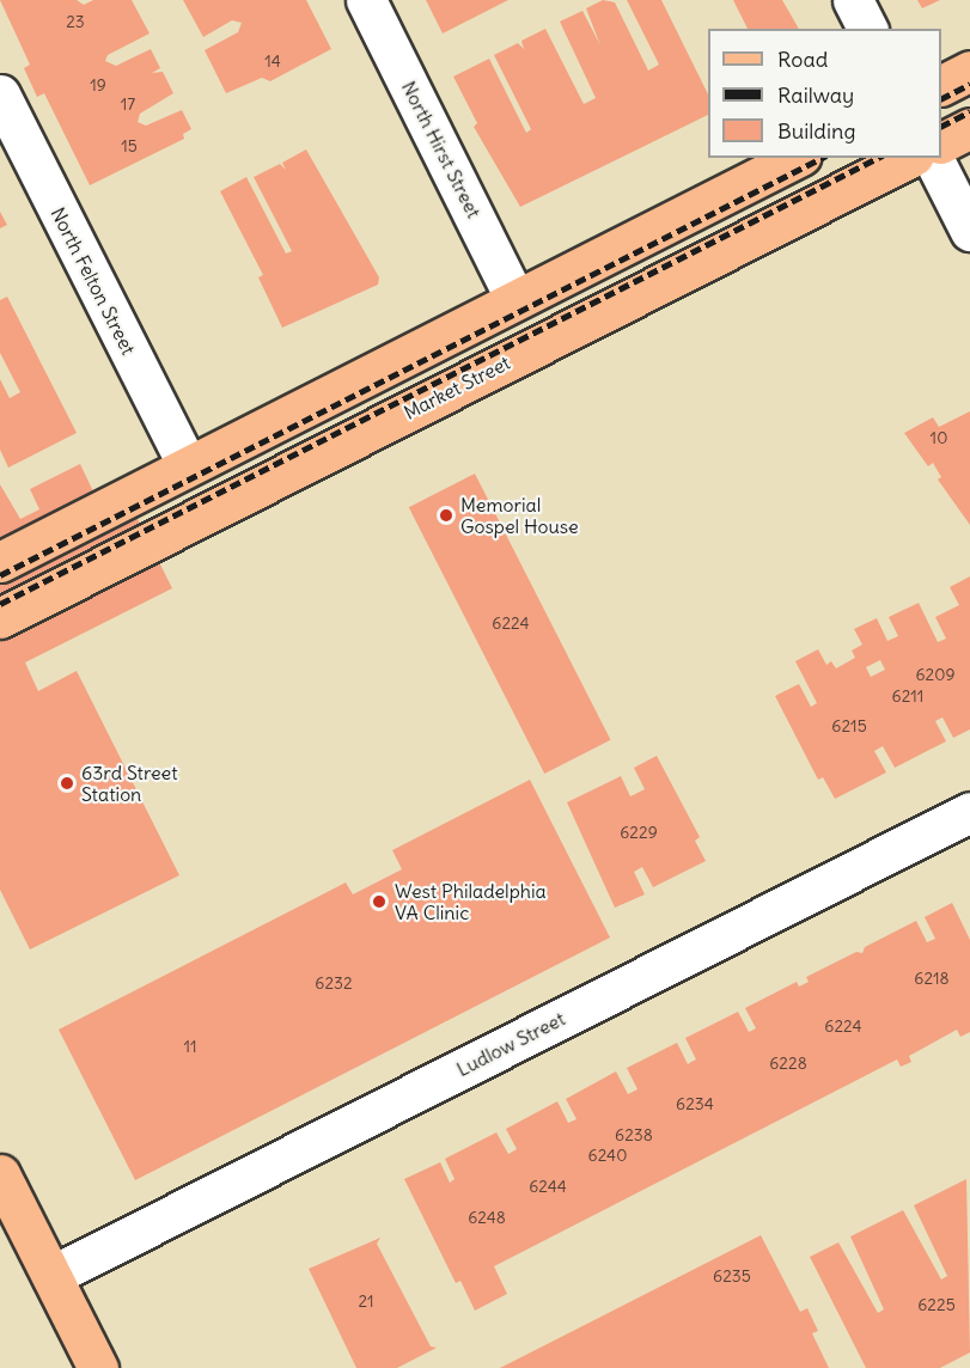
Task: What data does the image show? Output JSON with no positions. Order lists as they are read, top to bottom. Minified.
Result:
{"streets":{"main road":["Market Street"],"street":["North Hirst Street","North Felton Street","Ludlow Street"]},"places":["Memorial Gospel House","63rd Street Station","West Philadelphia VA Clinic"],"house_numbers":["23","14","19","17","15","10","6224","6209","6211","6215","6229","6218","6232","6224","11","6228","6234","6238","6240","6244","6248","6235","21","6225"],"legend":["Road","Railway","Building"]}
